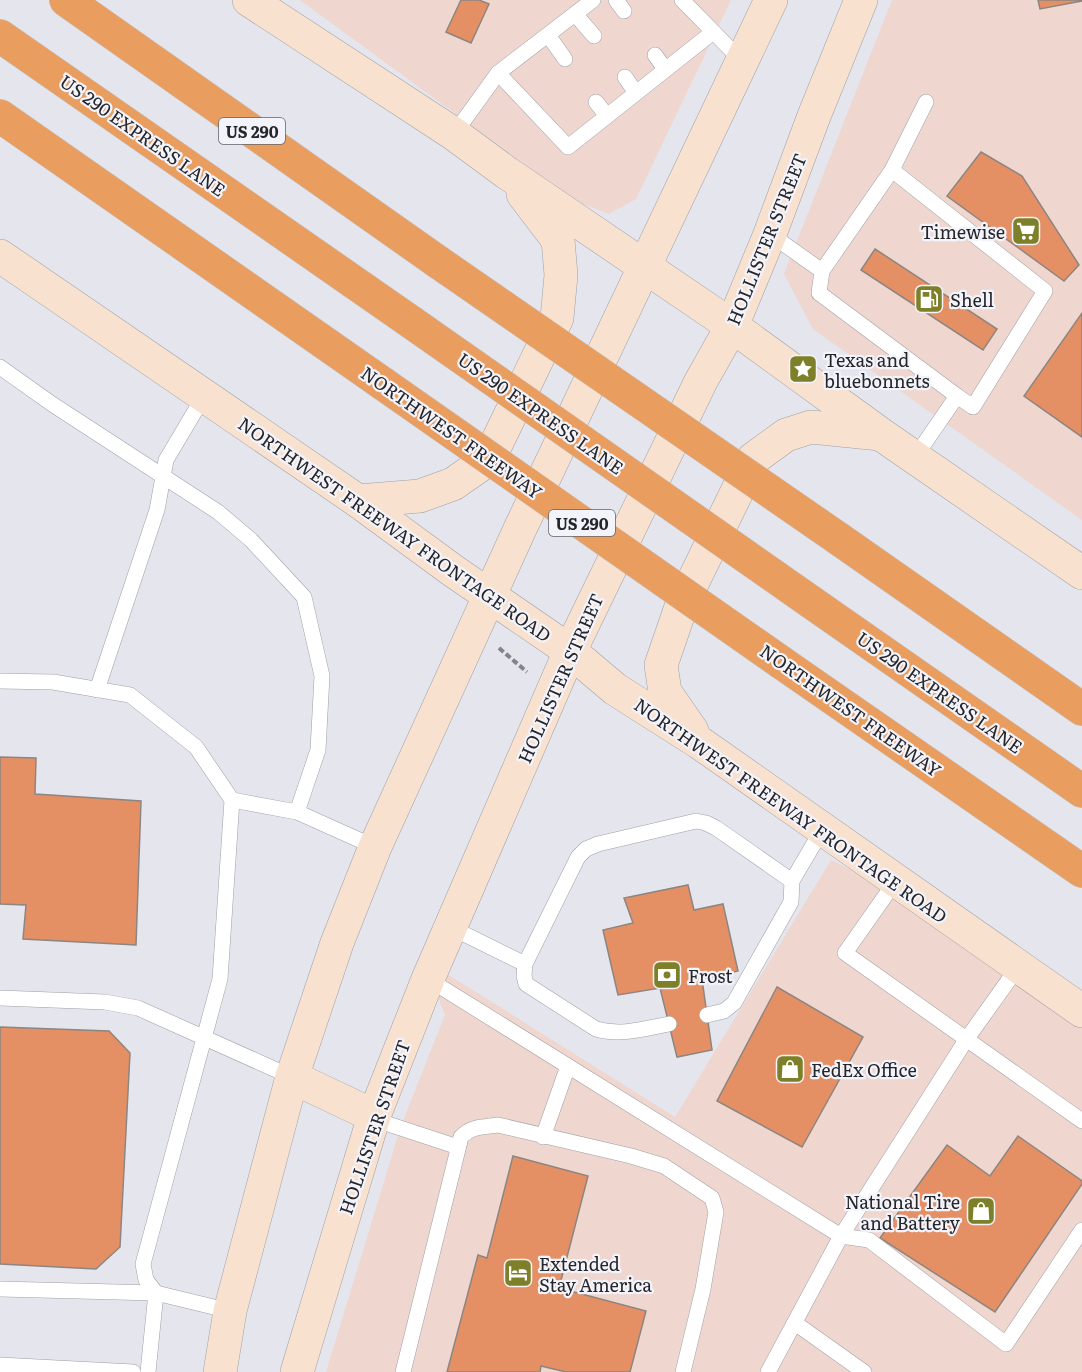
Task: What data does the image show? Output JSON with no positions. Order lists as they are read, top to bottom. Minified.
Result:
{"streets":{"highway":["US 290","US 290 EXPRESS LANE","NORTHWEST FREEWAY"],"main road":["HOLLISTER STREET","NORTHWEST FREEWAY FRONTAGE ROAD"]},"crossings":[["HOLLISTER STREET","NORTHWEST FREEWAY FRONTAGE ROAD"]],"places":{"supermarket":["Timewise"],"fuel station":["Shell"],"place":["Texas and bluebonnets"],"bank":["Frost"],"shop":["FedEx Office","National Tire and Battery"],"hotel":["Extended Stay America"]}}
